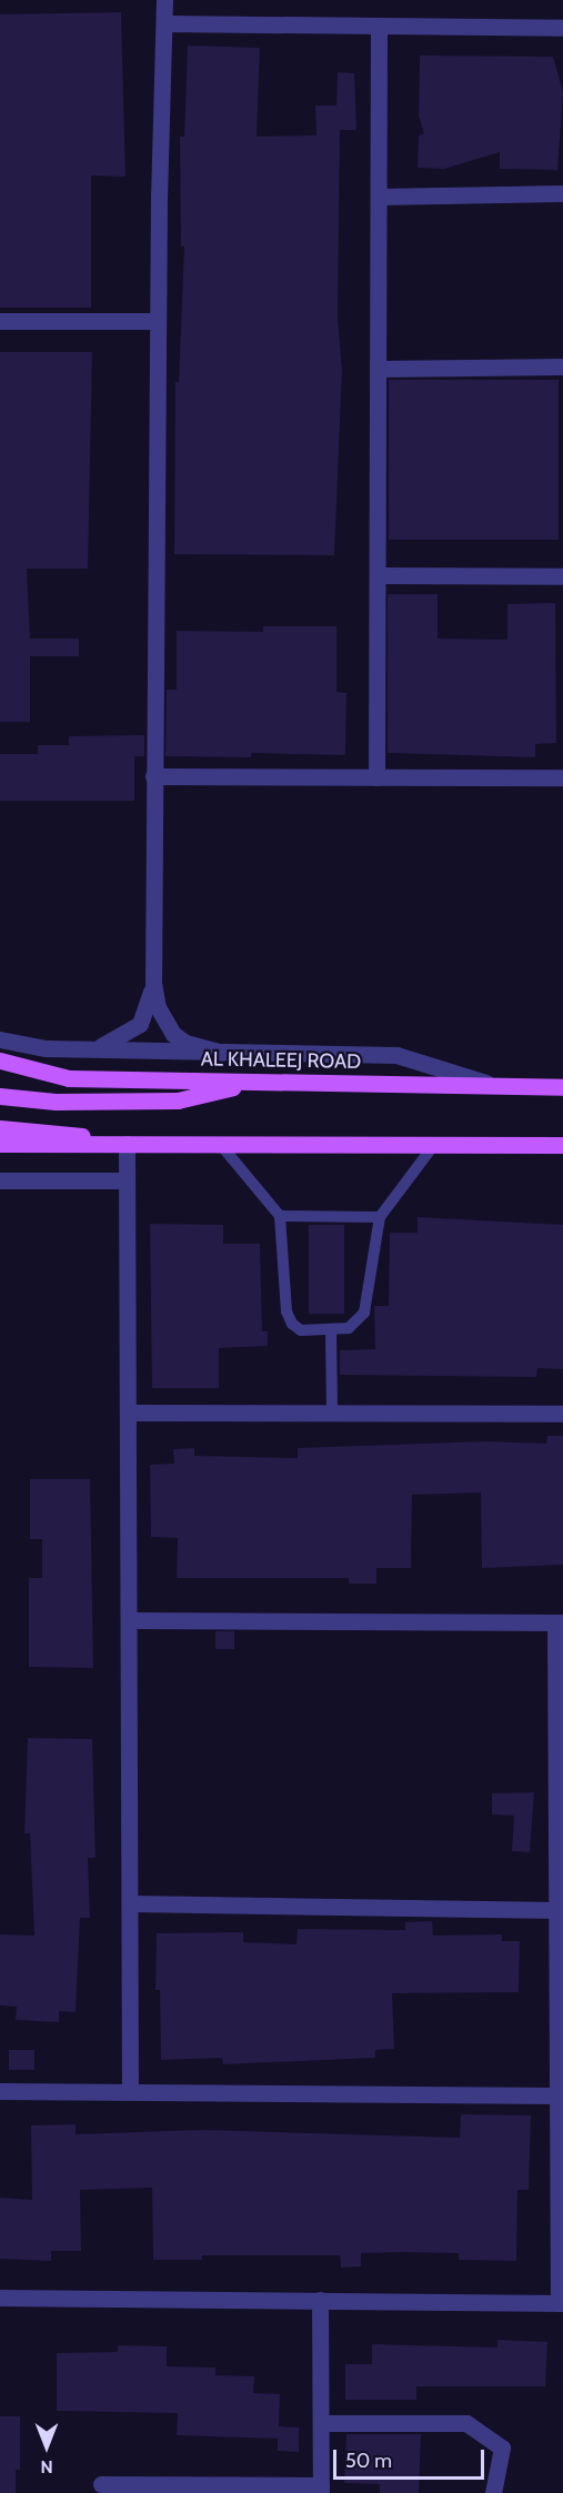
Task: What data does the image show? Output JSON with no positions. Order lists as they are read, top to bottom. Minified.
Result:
{"streets":{"main road":["AL KHALEEJ ROAD"]},"scale_bar":"50 m","north":"bottom"}
